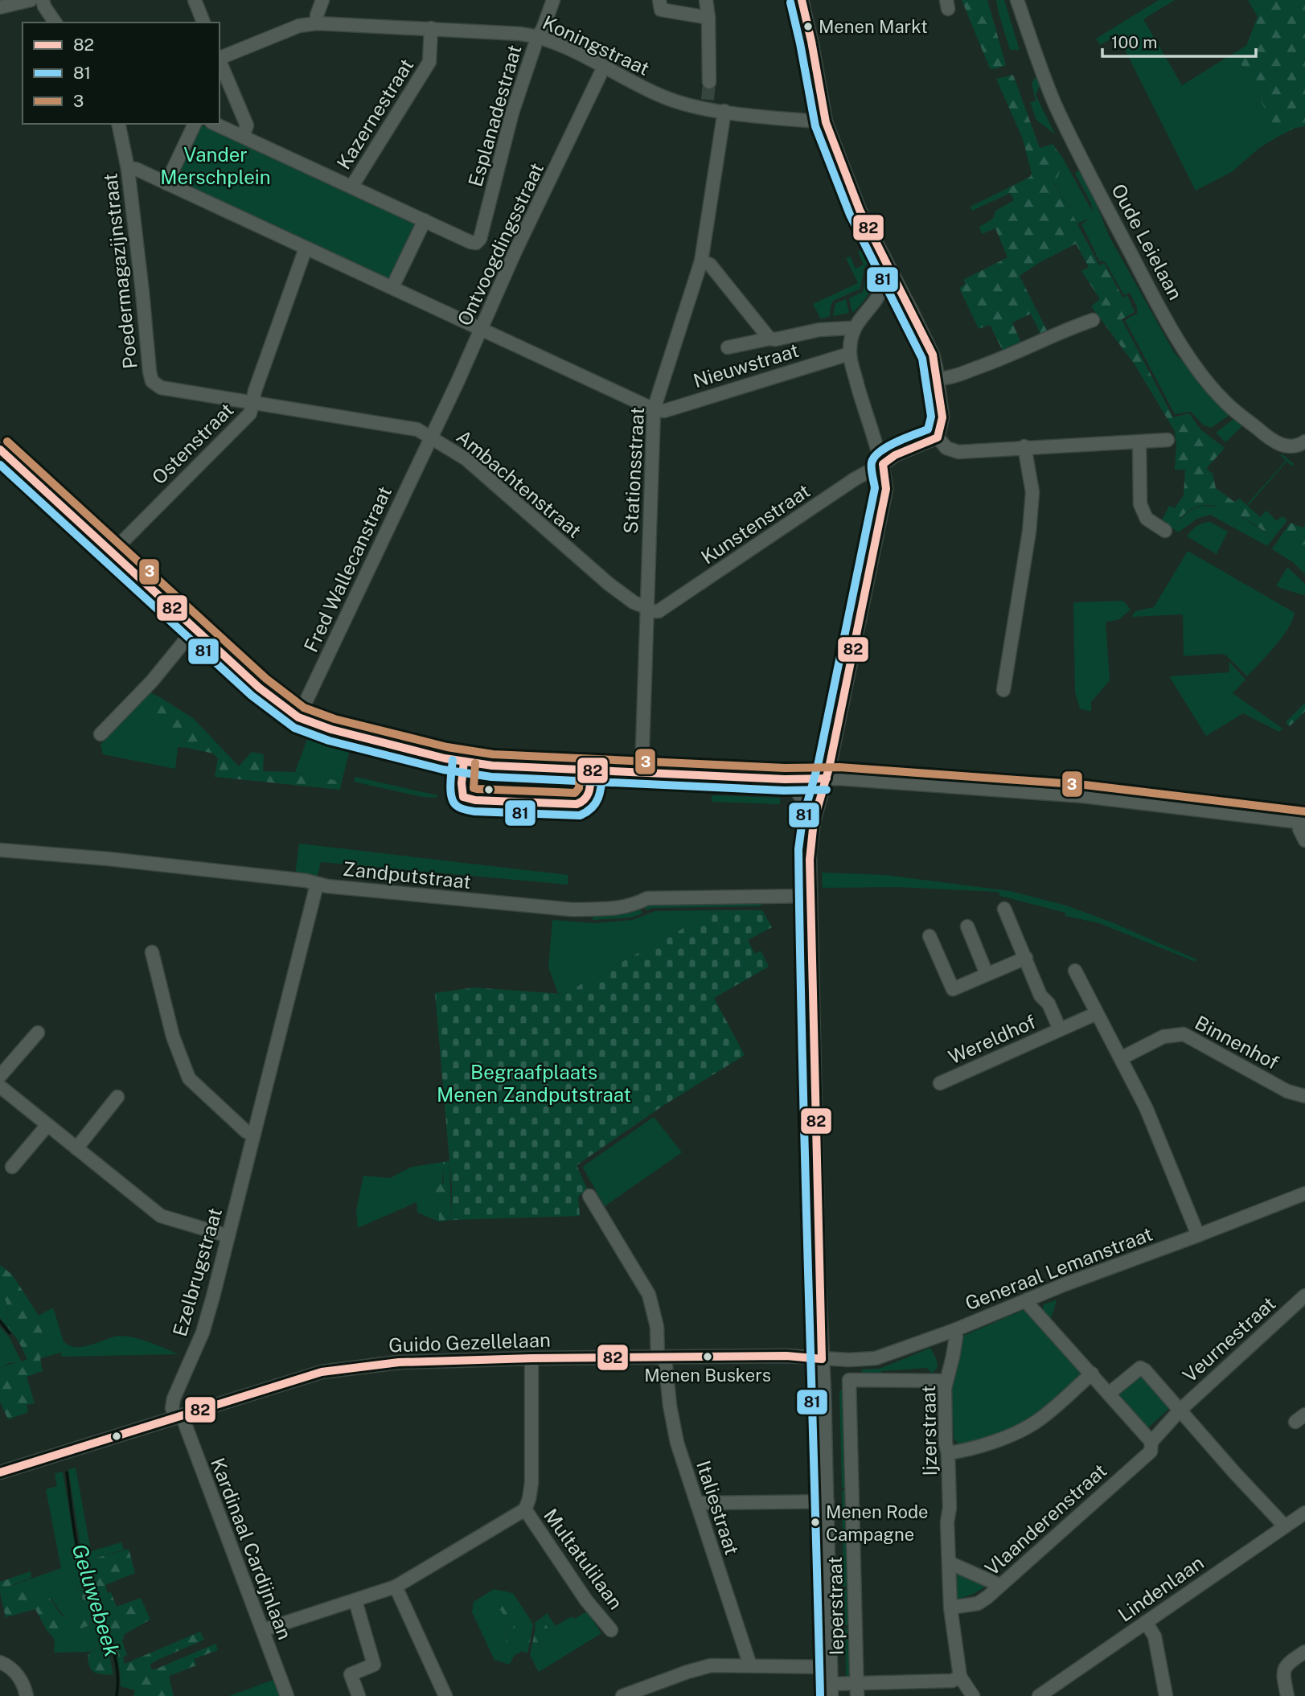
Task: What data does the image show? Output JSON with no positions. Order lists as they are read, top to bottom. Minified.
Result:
{"streets":{"street":["Koningstraat","Kazernestraat","Esplanadestraat","Oude Leielaan","Ontvoogdingsstraat","Poedermagazijnstraat","Nieuwstraat","Ostenstraat","Stationsstraat","Ambachtenstraat","Kunstenstraat","Fred Wallecanstraat","Zandputstraat","Wereldhof","Binnenhof","Generaal Lemanstraat","Ezelbrugstraat","Veurnestraat","Guido Gezellelaan","Ijzerstraat","Italiestraat","Vlaanderenstraat","Kardinaal Cardijnlaan","Multatulilaan","Lindenlaan","Ieperstraat"]},"crossings":[["Koningstraat","Kazernestraat"],["Koningstraat","Esplanadestraat"],["Koningstraat","Ontvoogdingsstraat"],["Koningstraat","Stationsstraat"],["Koningstraat","Ieperstraat"],["Ontvoogdingsstraat","Ambachtenstraat"],["Ontvoogdingsstraat","Fred Wallecanstraat"],["Poedermagazijnstraat","Ostenstraat"],["Poedermagazijnstraat","Ambachtenstraat"],["Nieuwstraat","Stationsstraat"],["Nieuwstraat","Ieperstraat"],["Ostenstraat","Ambachtenstraat"],["Stationsstraat","Ambachtenstraat"],["Stationsstraat","Kunstenstraat"],["Ambachtenstraat","Kunstenstraat"],["Ambachtenstraat","Fred Wallecanstraat"],["Kunstenstraat","Ieperstraat"],["Zandputstraat","Ezelbrugstraat"],["Zandputstraat","Ieperstraat"],["Generaal Lemanstraat","Guido Gezellelaan"],["Generaal Lemanstraat","Ijzerstraat"],["Generaal Lemanstraat","Ieperstraat"],["Ezelbrugstraat","Guido Gezellelaan"],["Ezelbrugstraat","Kardinaal Cardijnlaan"],["Veurnestraat","Vlaanderenstraat"],["Guido Gezellelaan","Italiestraat"],["Guido Gezellelaan","Kardinaal Cardijnlaan"],["Guido Gezellelaan","Ieperstraat"],["Ijzerstraat","Vlaanderenstraat"],["Ijzerstraat","Ieperstraat"]],"water":["Geluwebeek"],"parks":["Vander Merschplein","Begraafplaats Menen Zandputstraat"],"places":["Menen Markt","Menen Buskers","Menen Rode Campagne"],"lines":["transit line 82","transit line 81","transit line 3"],"legend":["82","81","3"],"scale_bar":"100 m"}
